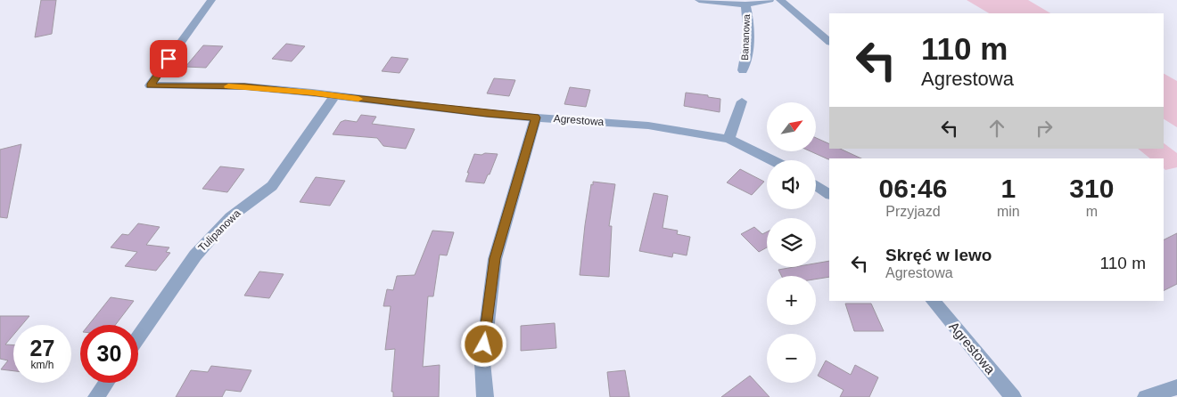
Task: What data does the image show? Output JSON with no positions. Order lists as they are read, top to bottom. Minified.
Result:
{"streets":{"street":["Bananowa","Agrestowa","Tulipanowa"]},"crossings":[["Agrestowa","Tulipanowa"]],"north":"top right","page":{"turn":["110 m","Agrestowa"],"map_buttons":["+","−"],"eta":["06:46","Przyjazd","1","min","310","m"],"list":[{"name":"Skręć w lewo","note":"Agrestowa","value":"110 m"}],"speed":"27 km/h","limit":"30"}}
